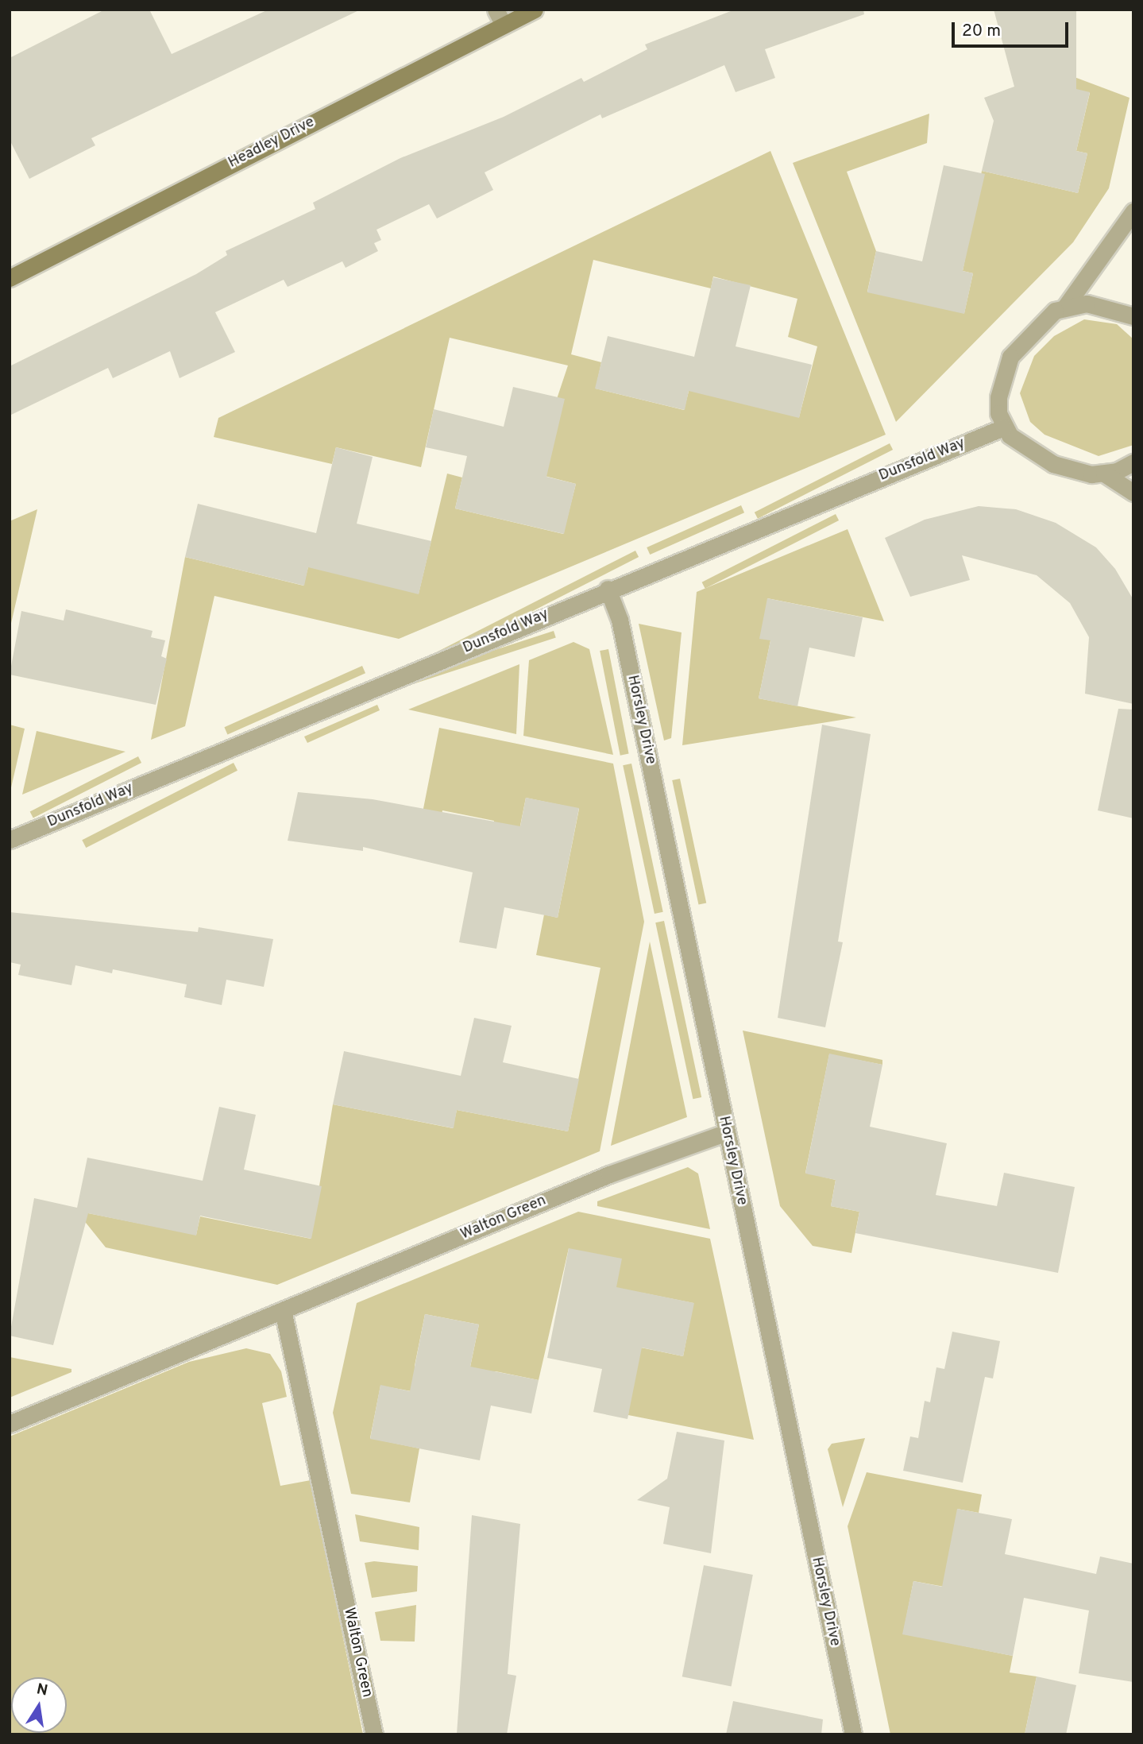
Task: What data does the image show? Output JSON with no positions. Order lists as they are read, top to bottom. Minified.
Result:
{"streets":{"street":["Headley Drive","Dunsfold Way","Horsley Drive","Walton Green"]},"crossings":[["Dunsfold Way","Horsley Drive"],["Horsley Drive","Walton Green"]],"scale_bar":"20 m","north":"top"}
